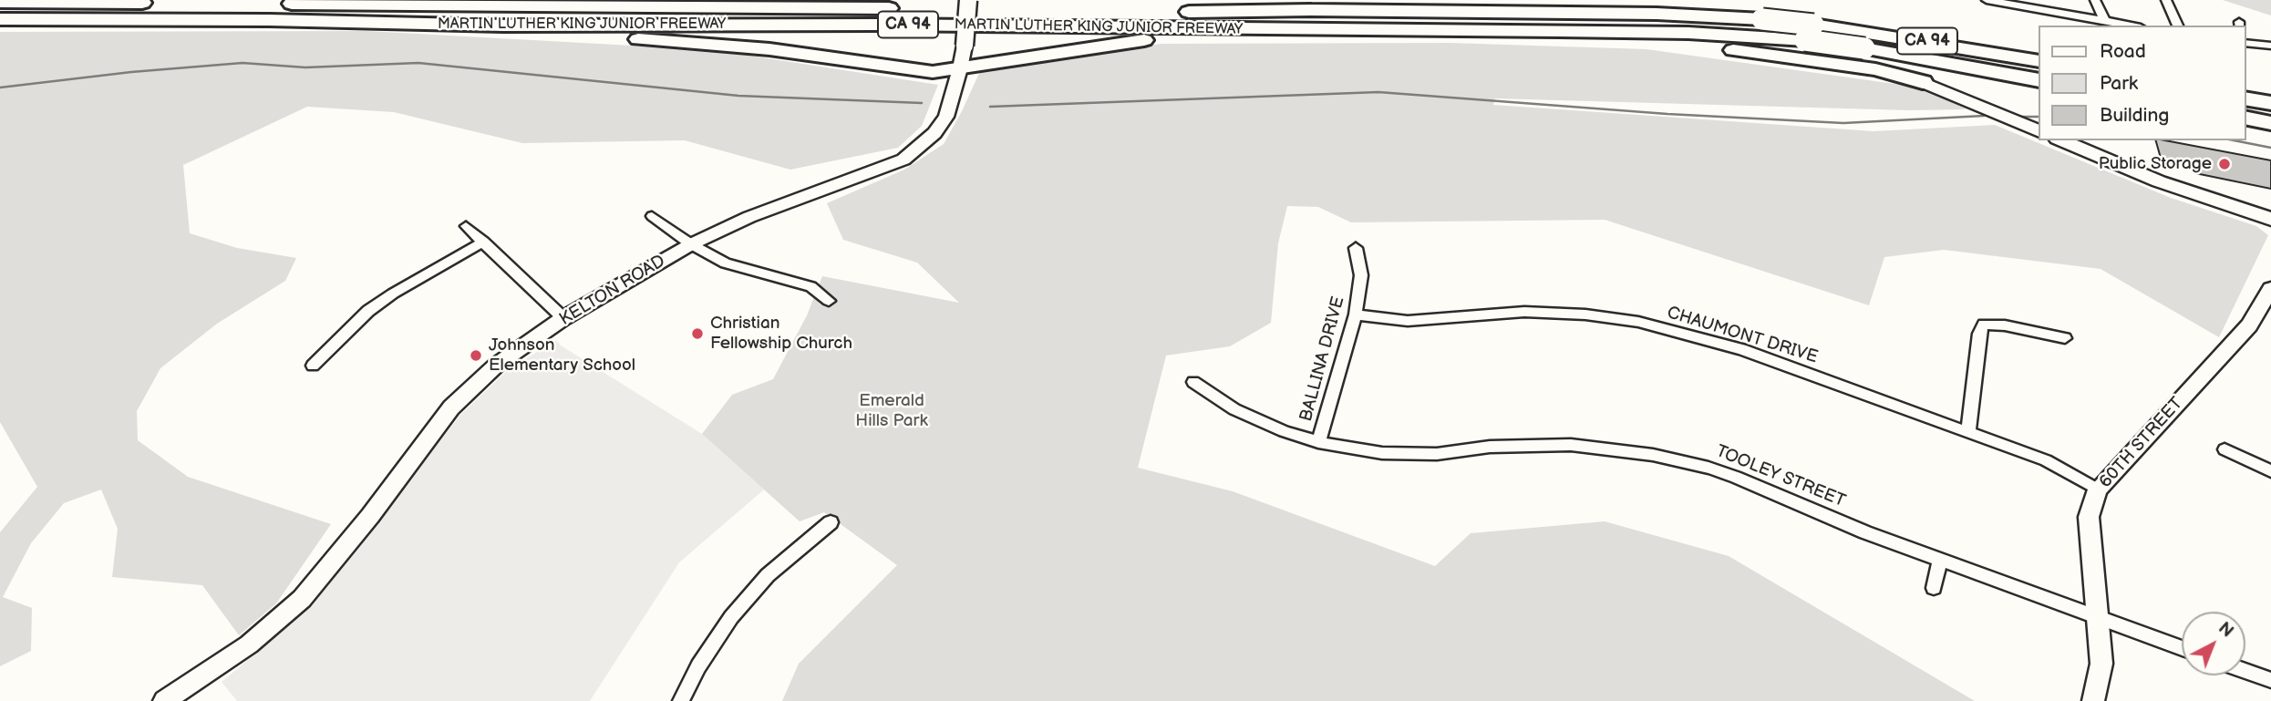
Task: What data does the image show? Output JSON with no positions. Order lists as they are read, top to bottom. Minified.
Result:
{"streets":{"highway":["MARTIN LUTHER KING JUNIOR FREEWAY","CA 94"],"main road":["KELTON ROAD"],"street":["CHAUMONT DRIVE","BALLINA DRIVE","60TH STREET","TOOLEY STREET"]},"crossings":[["CHAUMONT DRIVE","BALLINA DRIVE"],["CHAUMONT DRIVE","60TH STREET"],["BALLINA DRIVE","TOOLEY STREET"],["60TH STREET","TOOLEY STREET"]],"parks":["Emerald Hills Park"],"places":["Public Storage","Christian Fellowship Church","Johnson Elementary School"],"legend":["Road","Park","Building"],"north":"top right"}
